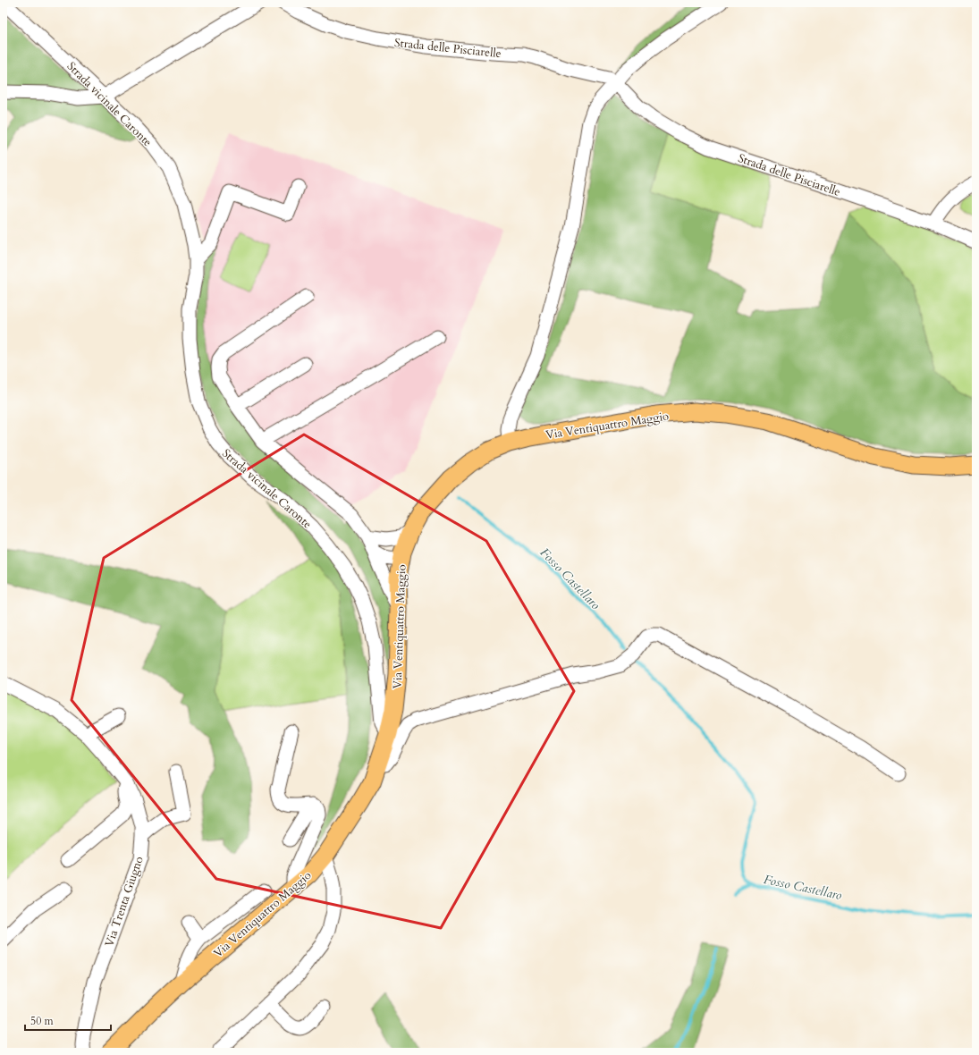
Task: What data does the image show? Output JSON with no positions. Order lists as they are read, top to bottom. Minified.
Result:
{"streets":{"main road":["Via Ventiquattro Maggio"],"street":["Strada delle Pisciarelle","Strada vicinale Caronte","Via Trenta Giugno"]},"crossings":[["Strada vicinale Caronte","Via Ventiquattro Maggio"]],"water":["Fosso Castellaro"],"scale_bar":"50 m"}
